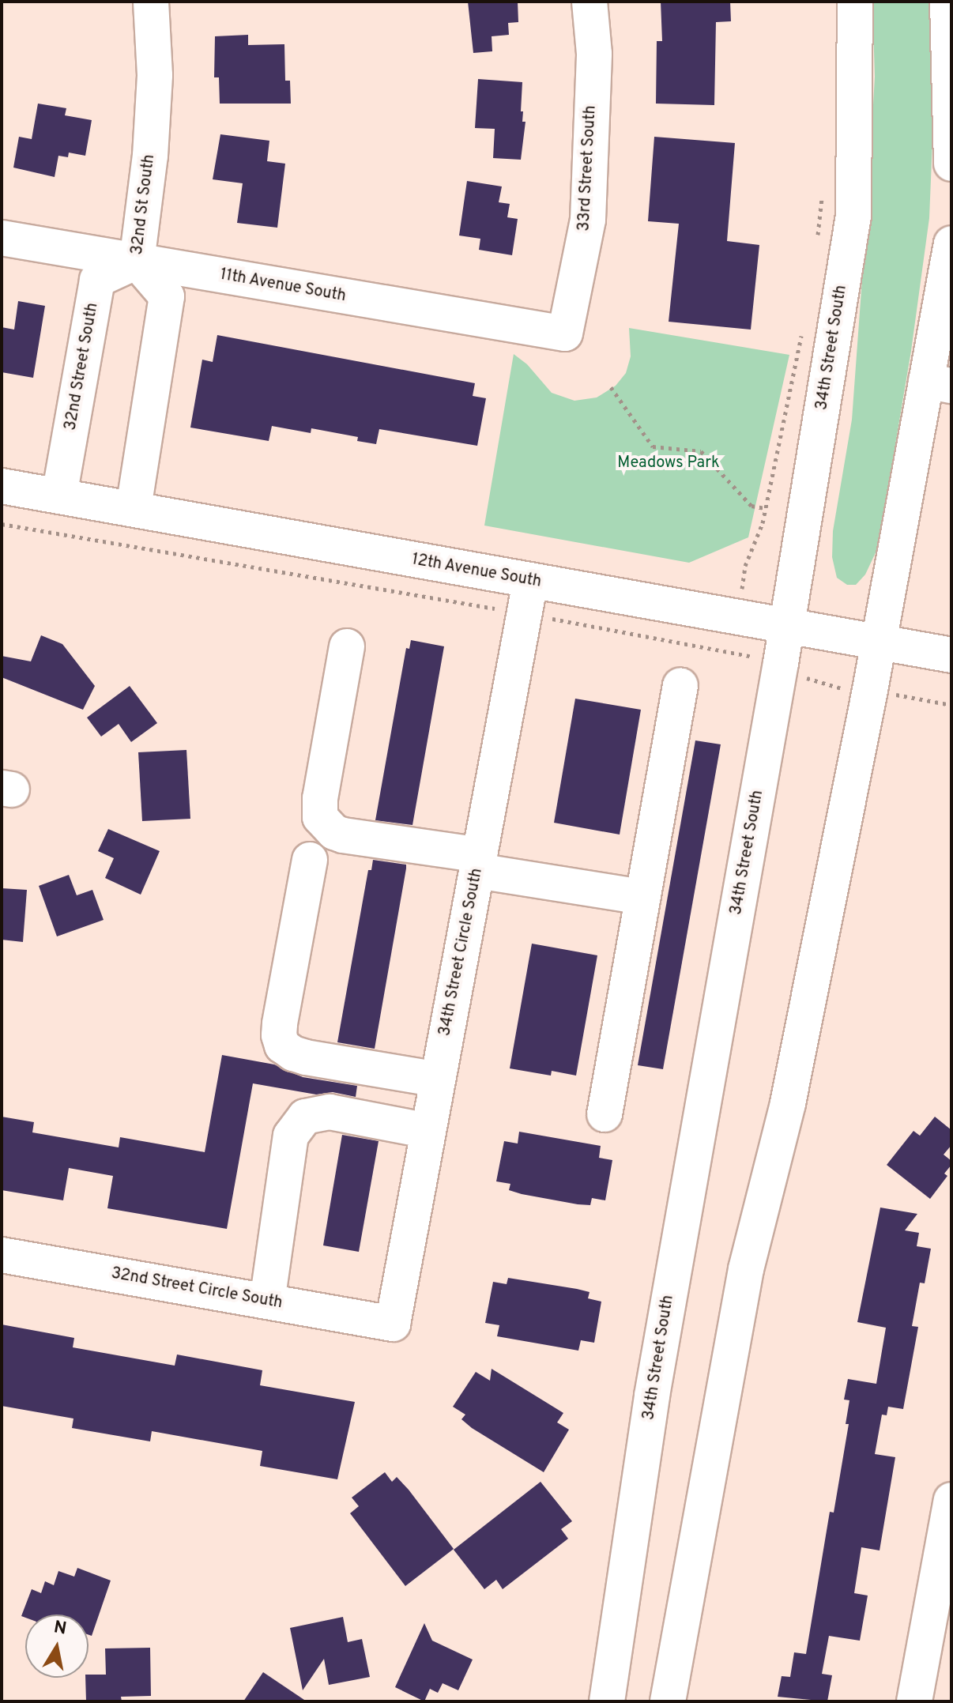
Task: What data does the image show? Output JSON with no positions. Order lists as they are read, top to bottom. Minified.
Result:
{"streets":{"street":["33rd Street South","32nd St South","11th Avenue South","34th Street South","32nd Street South","12th Avenue South","34th Street Circle South","32nd Street Circle South"]},"crossings":[["33rd Street South","11th Avenue South"],["32nd St South","11th Avenue South"],["32nd St South","32nd Street South"],["32nd St South","12th Avenue South"],["11th Avenue South","32nd Street South"],["34th Street South","12th Avenue South"],["32nd Street South","12th Avenue South"],["12th Avenue South","34th Street Circle South"],["34th Street Circle South","32nd Street Circle South"]],"parks":["Meadows Park"],"north":"top"}
